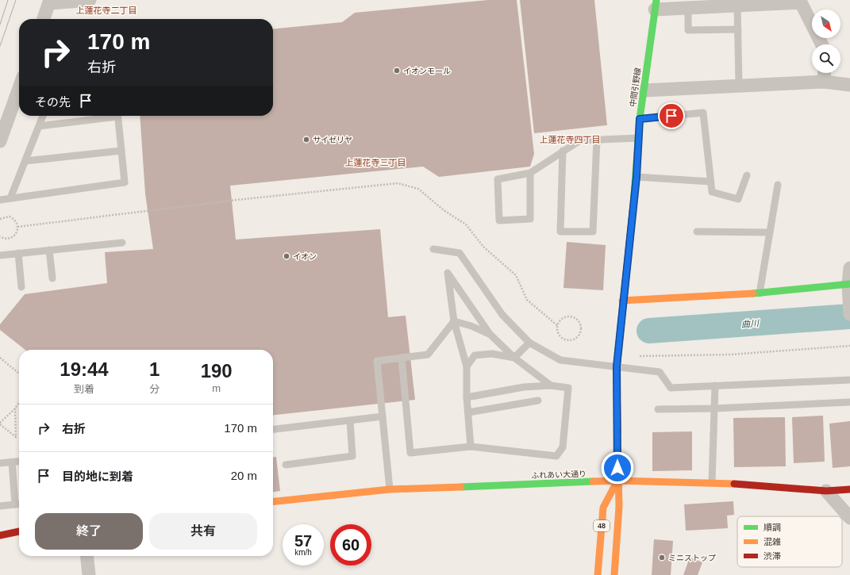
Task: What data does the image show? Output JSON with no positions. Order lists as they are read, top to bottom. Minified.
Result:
{"streets":{"street":["中間引野線","ふれあい大通り","48"]},"crossings":[["中間引野線","ふれあい大通り"]],"districts":["上蓮花寺二丁目","上蓮花寺四丁目","上蓮花寺三丁目"],"water":["曲川"],"places":["イオンモール","サイゼリヤ","イオン","ミニストップ"],"legend":["順調","混雑","渋滞"],"north":"bottom right","page":{"turn":["170 m","右折"],"then":"その先","eta":["19:44","到着","1","分","190","m"],"list":[{"name":"右折","value":"170 m"},{"name":"目的地に到着","value":"20 m"}],"buttons":["終了","共有"],"speed":"57 km/h","limit":"60"}}
